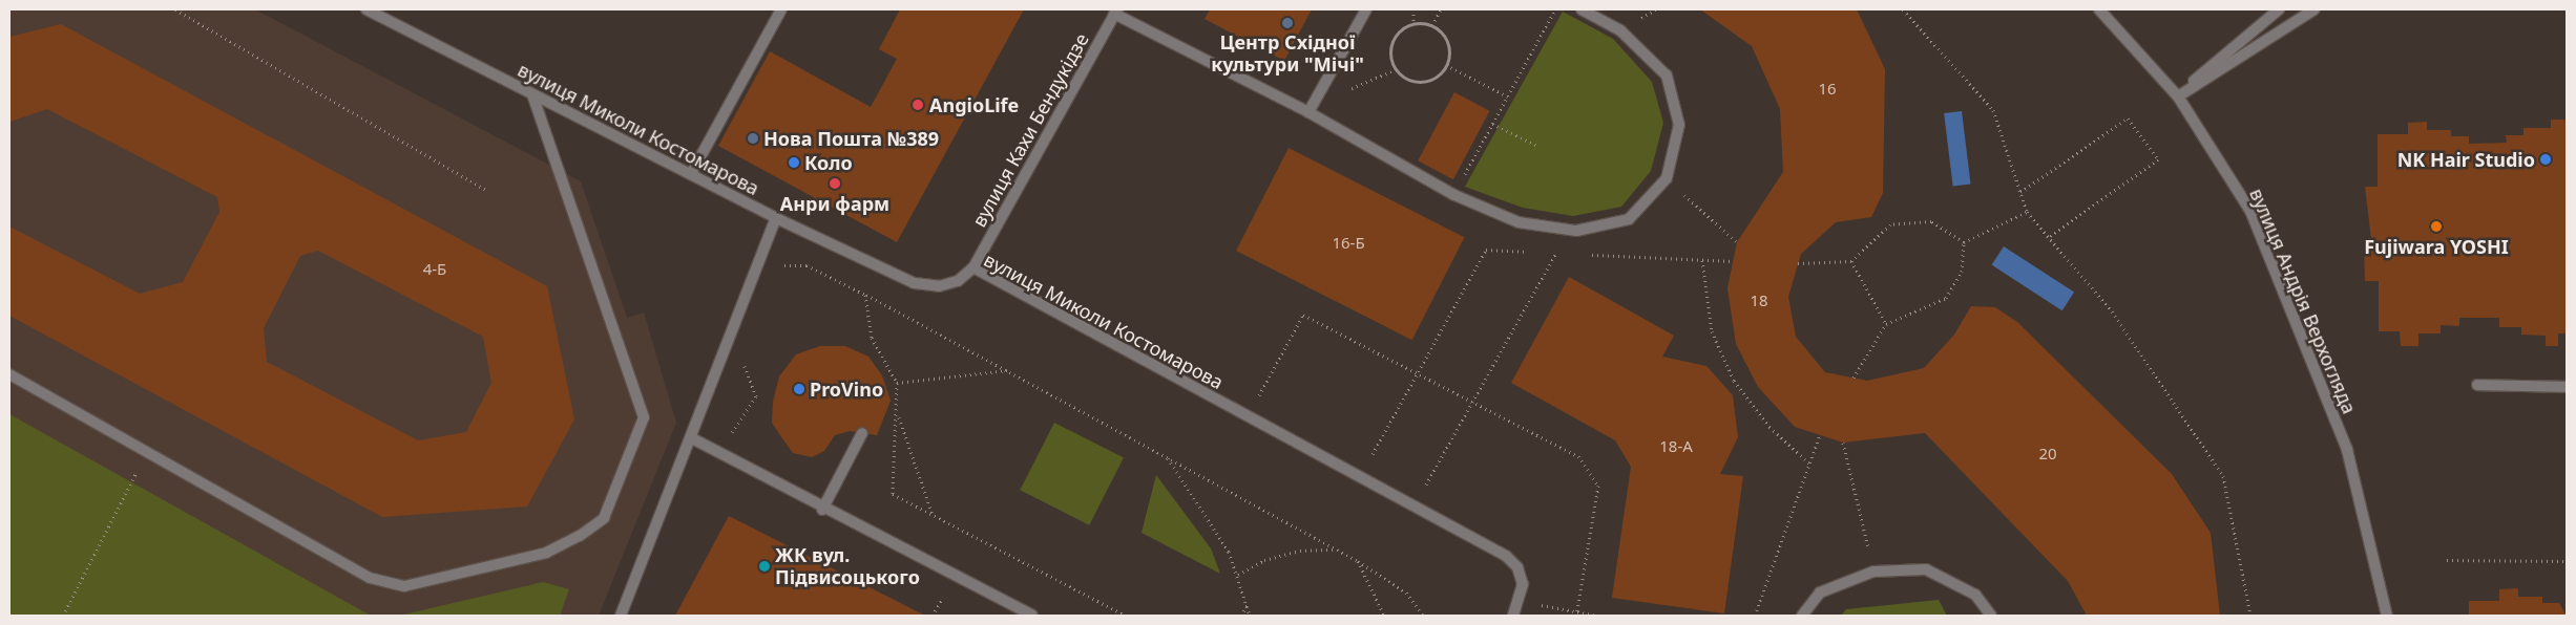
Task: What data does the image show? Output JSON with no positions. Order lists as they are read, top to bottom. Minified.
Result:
{"streets":{"street":["вулиця Миколи Костомарова","вулиця Кахи Бендукідзе","вулиця Андрія Верхогляда"]},"crossings":[["вулиця Миколи Костомарова","вулиця Кахи Бендукідзе"]],"places":["Центр Східної культури \"Мічі\"","AngioLife","Нова Пошта №389","NK Hair Studio","Коло","Анри фарм","Fujiwara YOSHI","ProVino","ЖК вул. Підвисоцького"],"house_numbers":["16","16-Б","4-Б","18","18-А","20"]}
